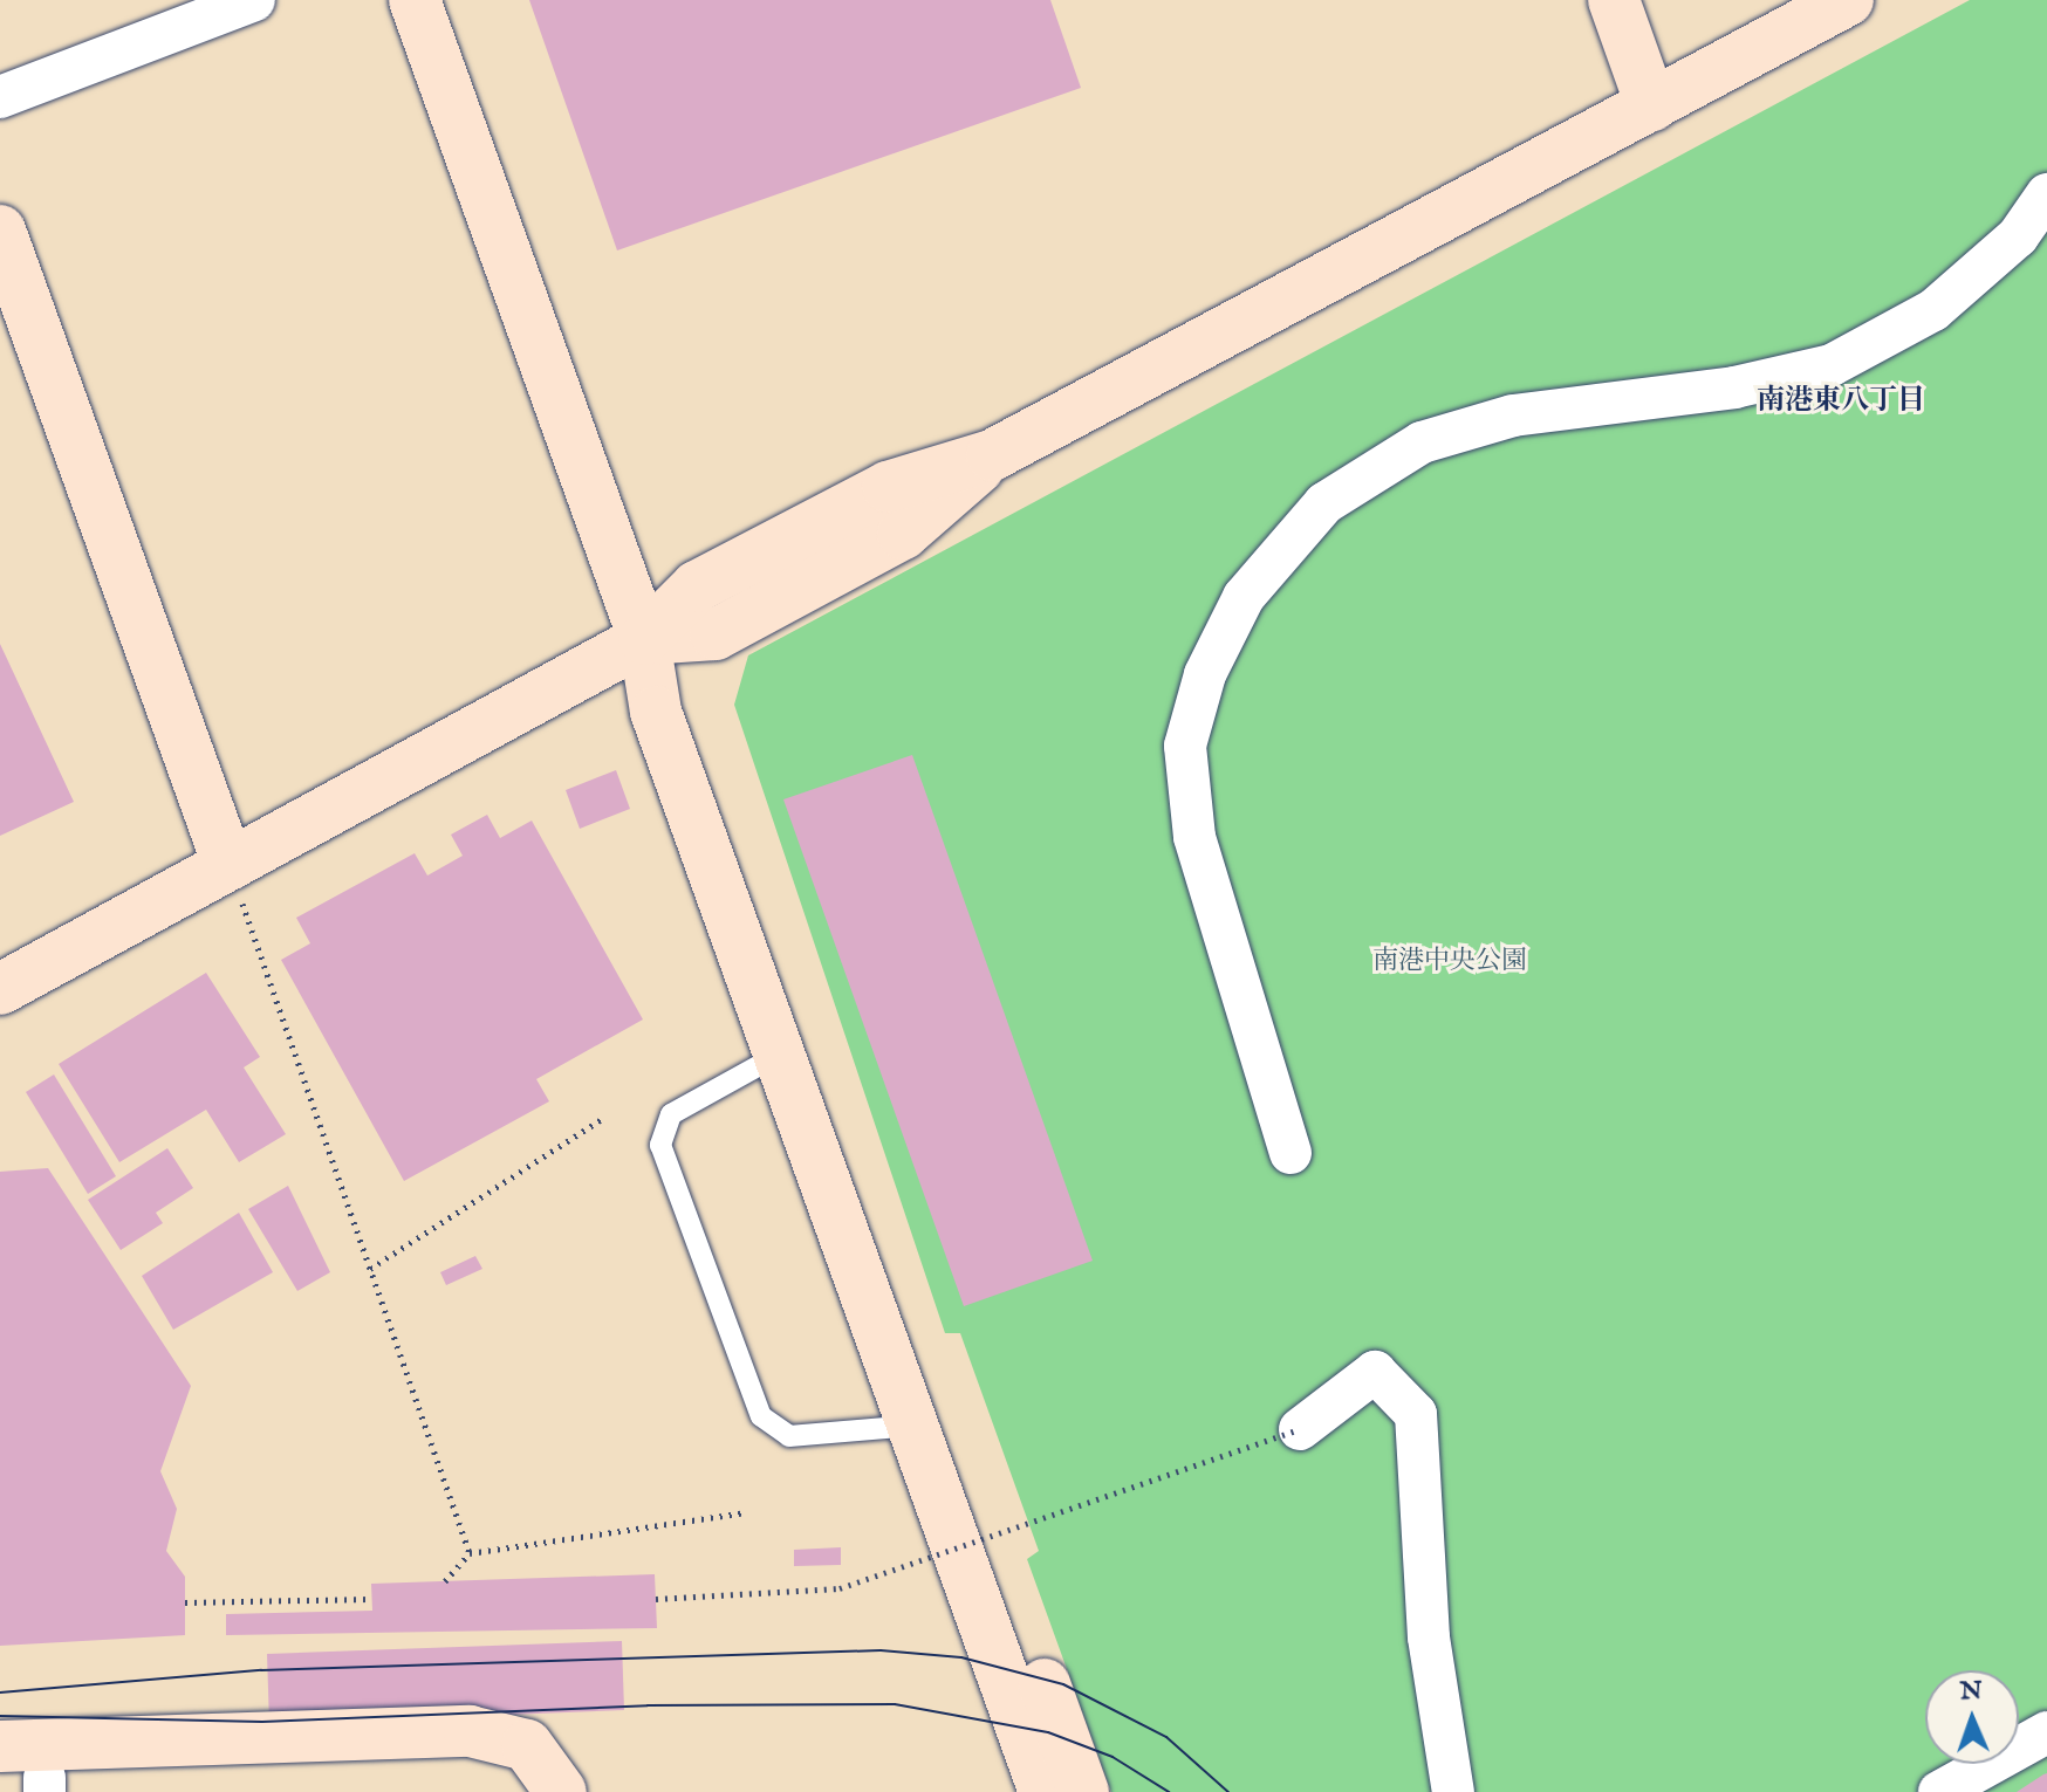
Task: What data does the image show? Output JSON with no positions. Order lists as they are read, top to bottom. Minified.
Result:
{"districts":["南港東八丁目"],"parks":["南港中央公園"],"north":"top"}
